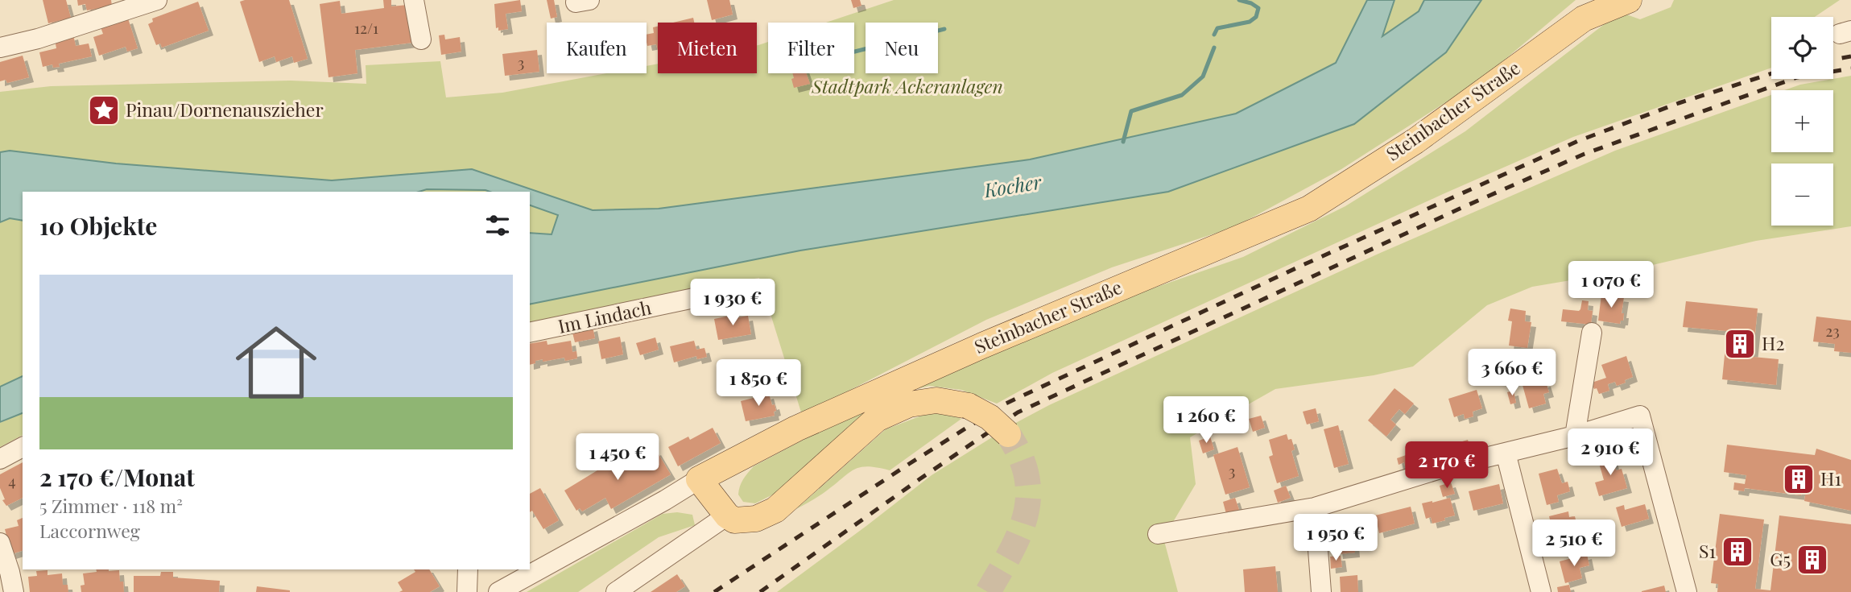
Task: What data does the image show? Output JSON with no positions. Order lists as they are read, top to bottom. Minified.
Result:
{"streets":{"main road":["Steinbacher Straße"],"street":["Im Lindach"]},"water":["Kocher"],"parks":["Stadtpark Ackeranlagen"],"places":{"place":["Pinau/Dornenauszieher"],"building":["H2","H1","S1","G5"]},"house_numbers":["12/1","3","23","3","4"],"page":{"map_buttons":["+","−"],"chip":["Kaufen","Mieten","Filter","Neu"],"heading":"10 Objekte","list":[{"name":"2 170 €/Monat","note":"5 Zimmer · 118 m² · Laccornweg"}],"price":["1 070 €","1 930 €","3 660 €","1 850 €","1 260 €","2 910 €","1 450 €","2 170 €","1 950 €","2 510 €"]}}
